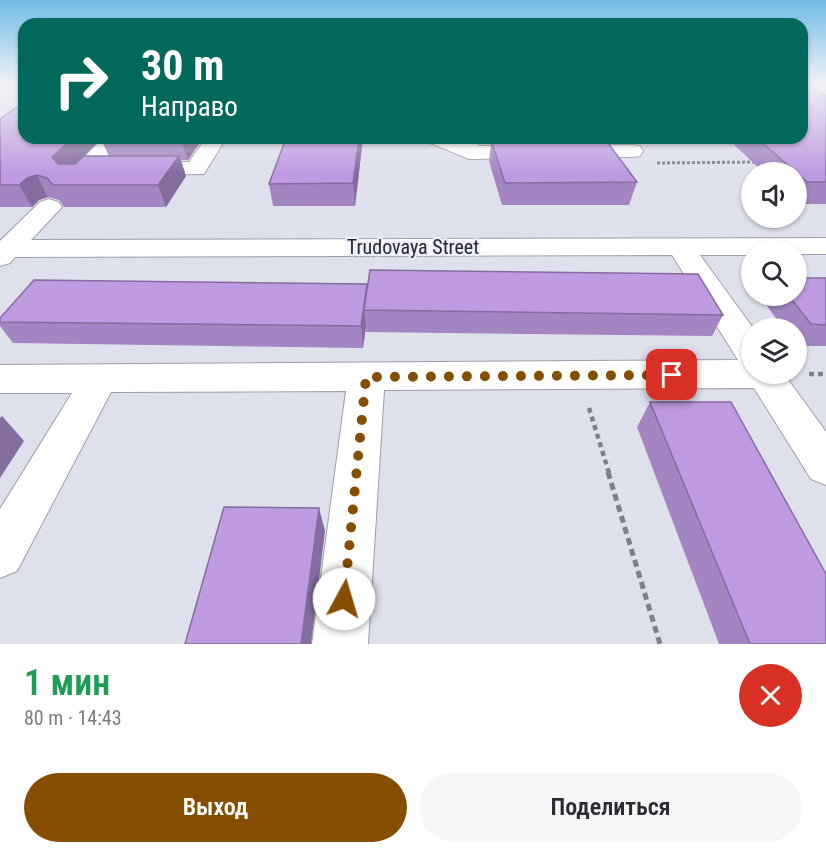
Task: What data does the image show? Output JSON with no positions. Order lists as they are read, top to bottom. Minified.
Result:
{"streets":{"street":["Trudovaya Street"]},"page":{"turn":["30 m","Направо"],"heading":["1 мин","80 m · 14:43"],"buttons":["Выход","Поделиться"]}}
